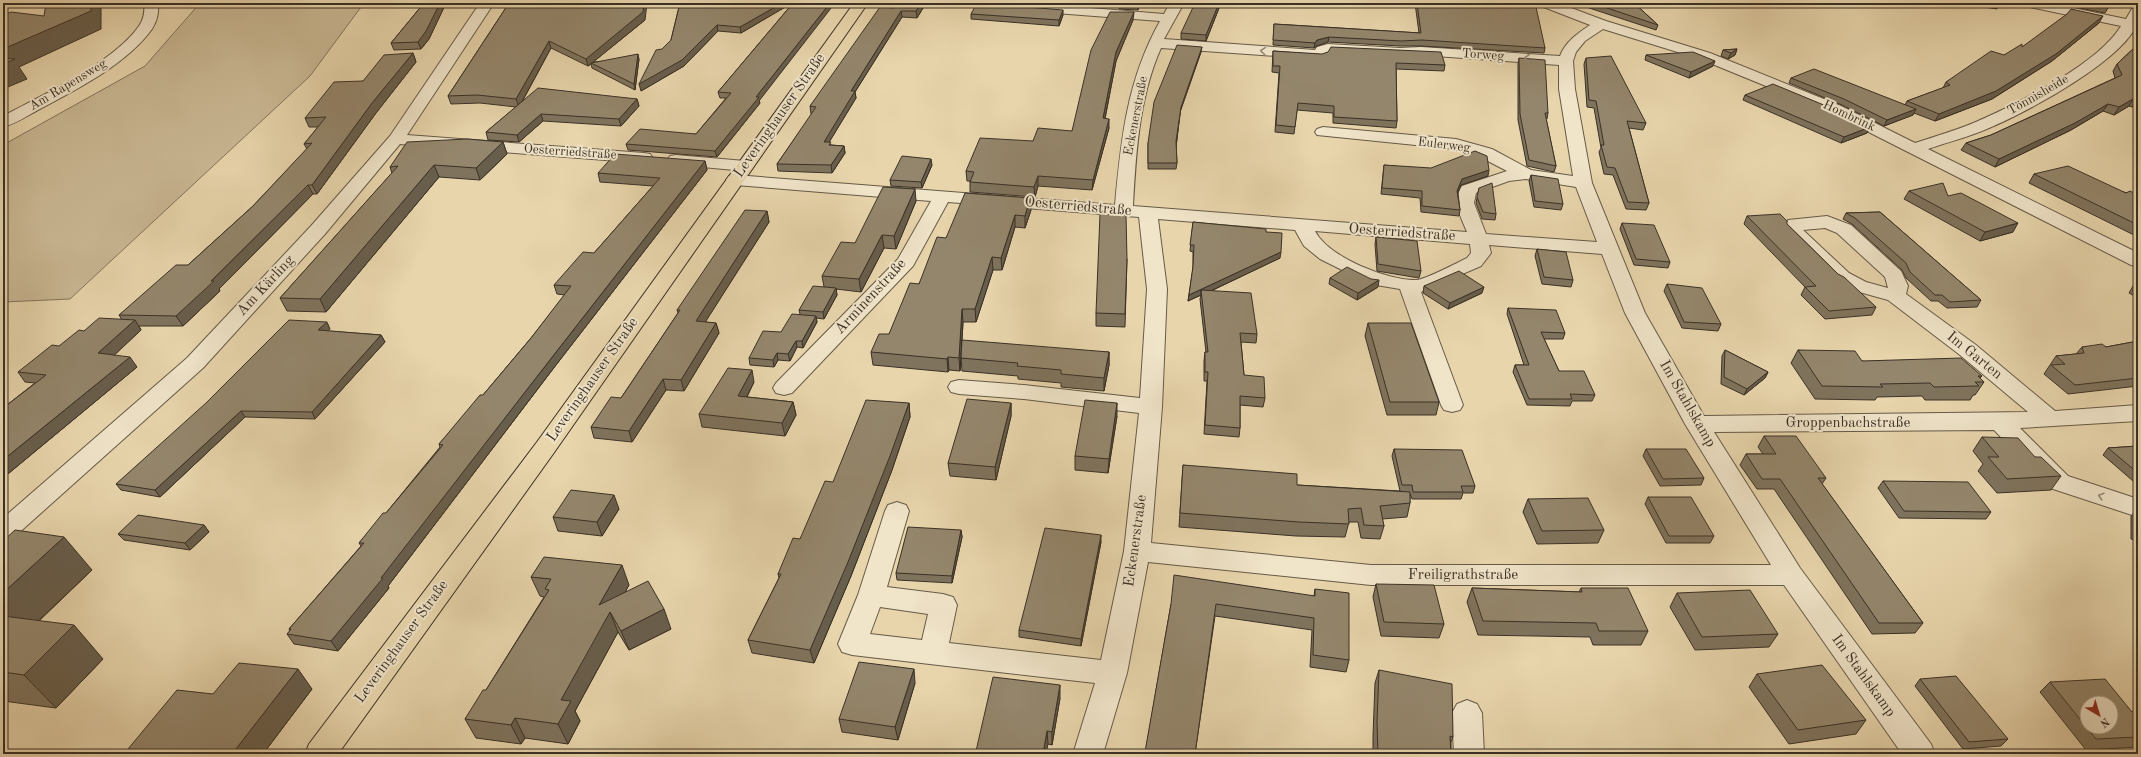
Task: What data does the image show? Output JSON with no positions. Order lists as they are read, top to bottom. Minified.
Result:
{"streets":{"main road":["Leveringhauser Straße"],"street":["Torweg","Am Rapensweg","Tönnisheide","Eckenerstraße","Hombrink","Eulerweg","Oesterriedstraße","Am Kärling","Arminenstraße","Im Garten","Im Stahlskamp","Groppenbachstraße","Freiligrathstraße"]},"crossings":[["Torweg","Eckenerstraße"],["Torweg","Im Stahlskamp"],["Tönnisheide","Hombrink"],["Leveringhauser Straße","Oesterriedstraße"],["Eckenerstraße","Oesterriedstraße"],["Eckenerstraße","Freiligrathstraße"],["Hombrink","Im Stahlskamp"],["Eulerweg","Oesterriedstraße"],["Eulerweg","Im Stahlskamp"],["Oesterriedstraße","Am Kärling"],["Oesterriedstraße","Arminenstraße"],["Oesterriedstraße","Im Stahlskamp"],["Im Garten","Groppenbachstraße"],["Im Stahlskamp","Groppenbachstraße"],["Im Stahlskamp","Freiligrathstraße"]],"one_way":["Torweg"],"north":"bottom right"}
